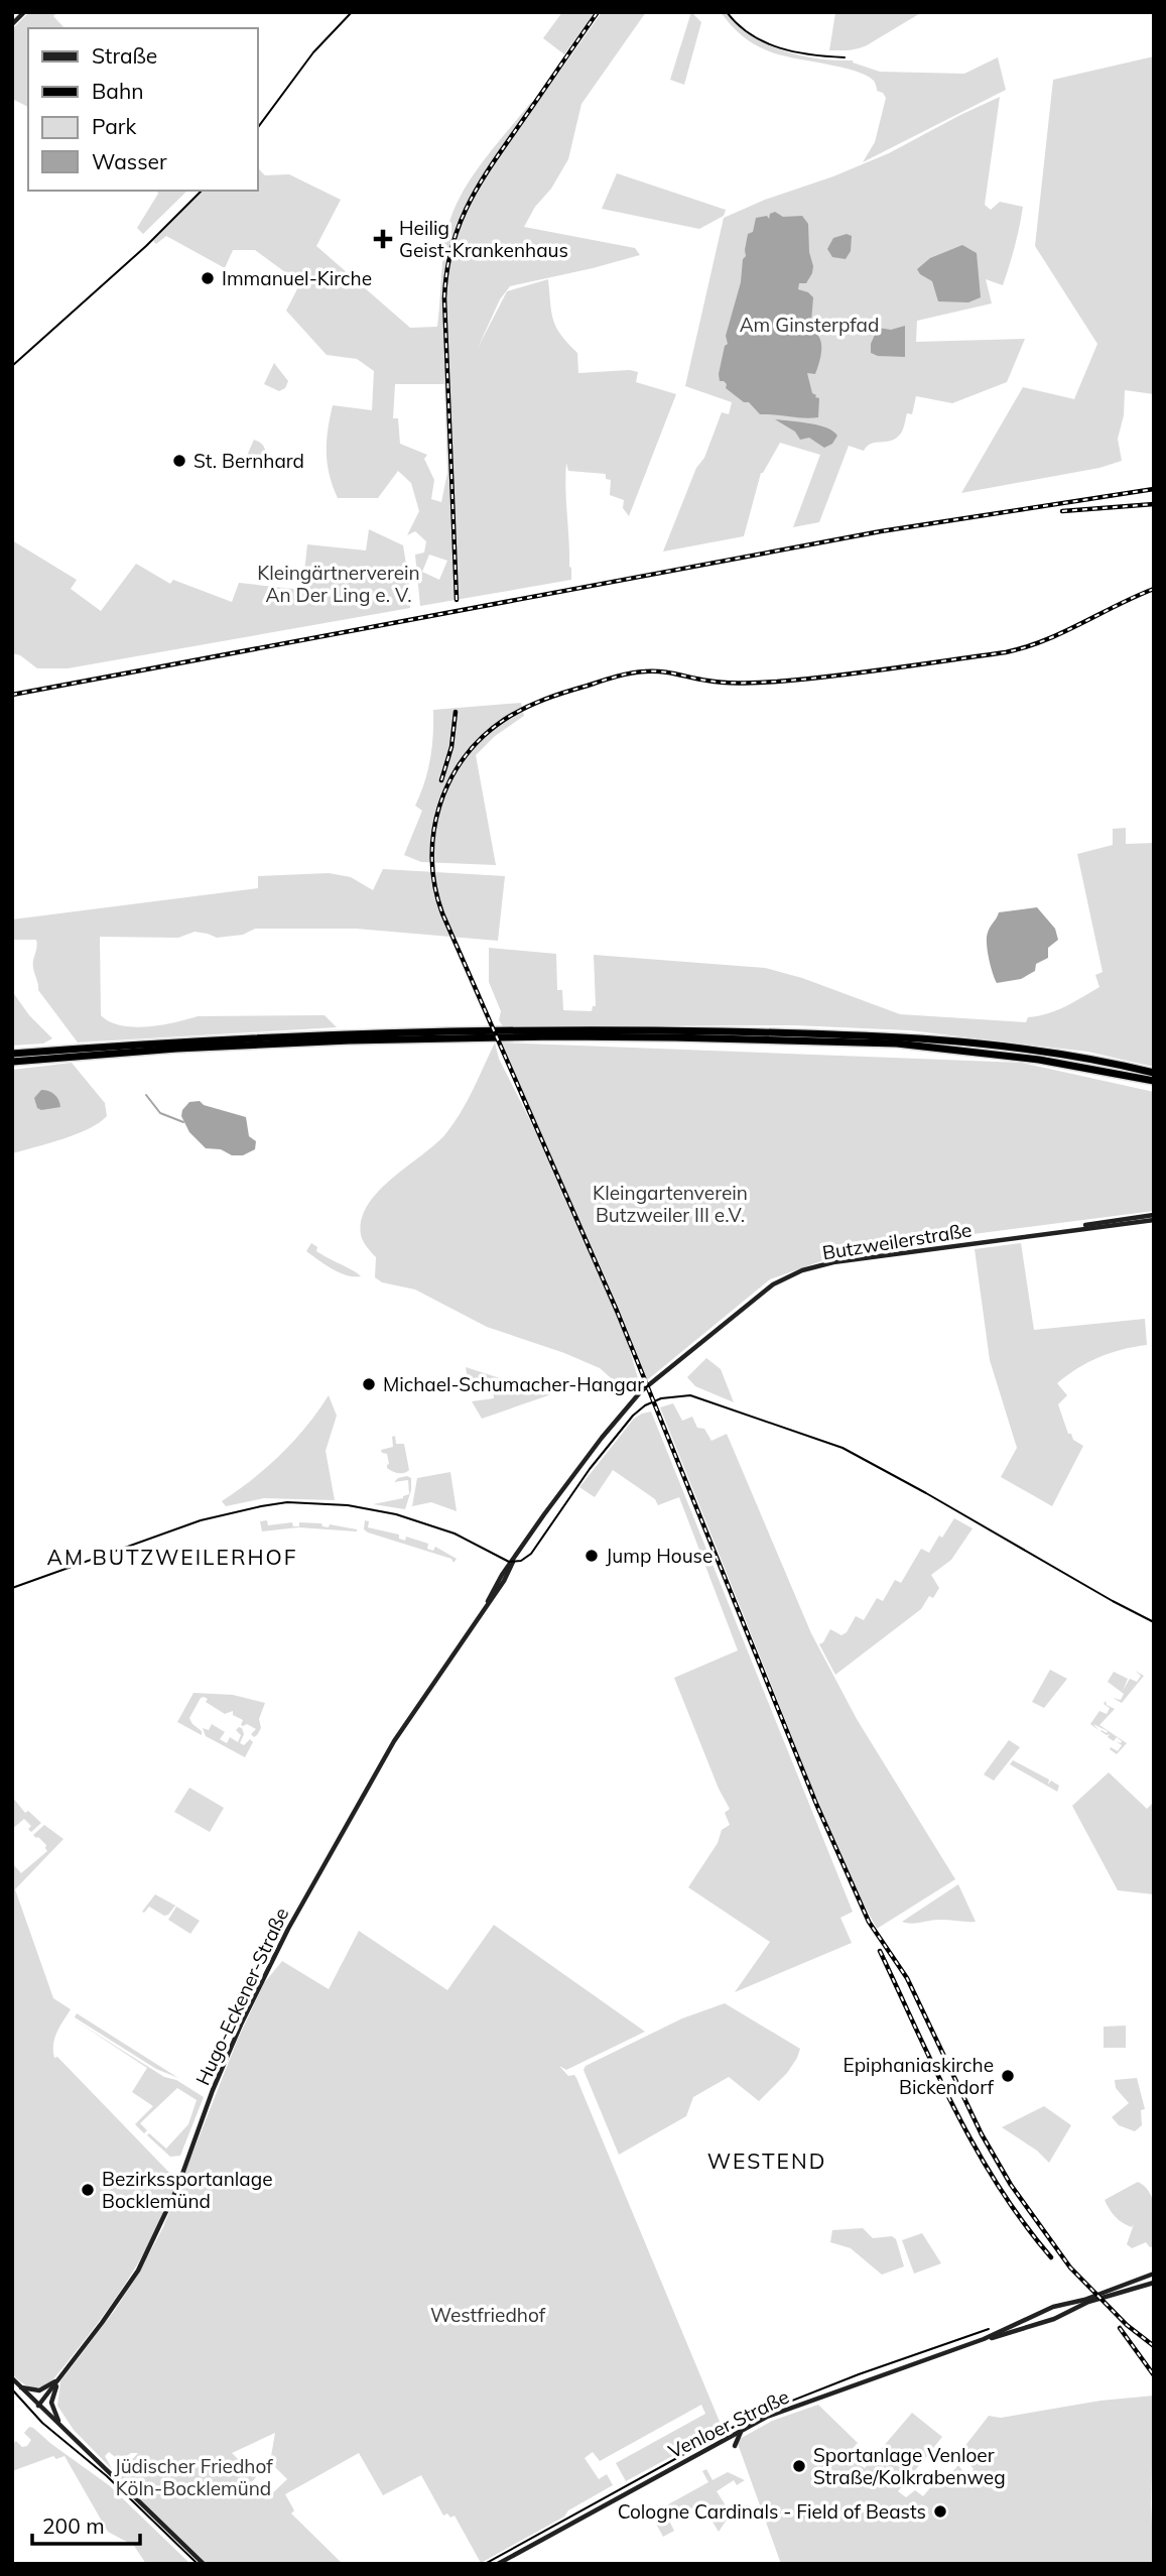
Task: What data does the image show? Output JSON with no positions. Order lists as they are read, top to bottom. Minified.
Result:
{"streets":{"main road":["Butzweilerstraße","Hugo-Eckener-Straße","Venloer Straße"]},"crossings":[["Butzweilerstraße","Hugo-Eckener-Straße"]],"districts":["AM BUTZWEILERHOF","WESTEND"],"parks":["Am Ginsterpfad","Kleingärtnerverein An Der Ling e. V.","Kleingartenverein Butzweiler III e.V.","Westfriedhof","Jüdischer Friedhof Köln-Bocklemünd"],"places":{"health":["Heilig Geist-Krankenhaus"],"other":["Immanuel-Kirche","St. Bernhard","Michael-Schumacher-Hangar","Jump House","Epiphaniaskirche Bickendorf","Bezirkssportanlage Bocklemünd","Sportanlage Venloer Straße/Kolkrabenweg","Cologne Cardinals - Field of Beasts"]},"legend":["Straße","Bahn","Park","Wasser"],"scale_bar":"200 m"}
